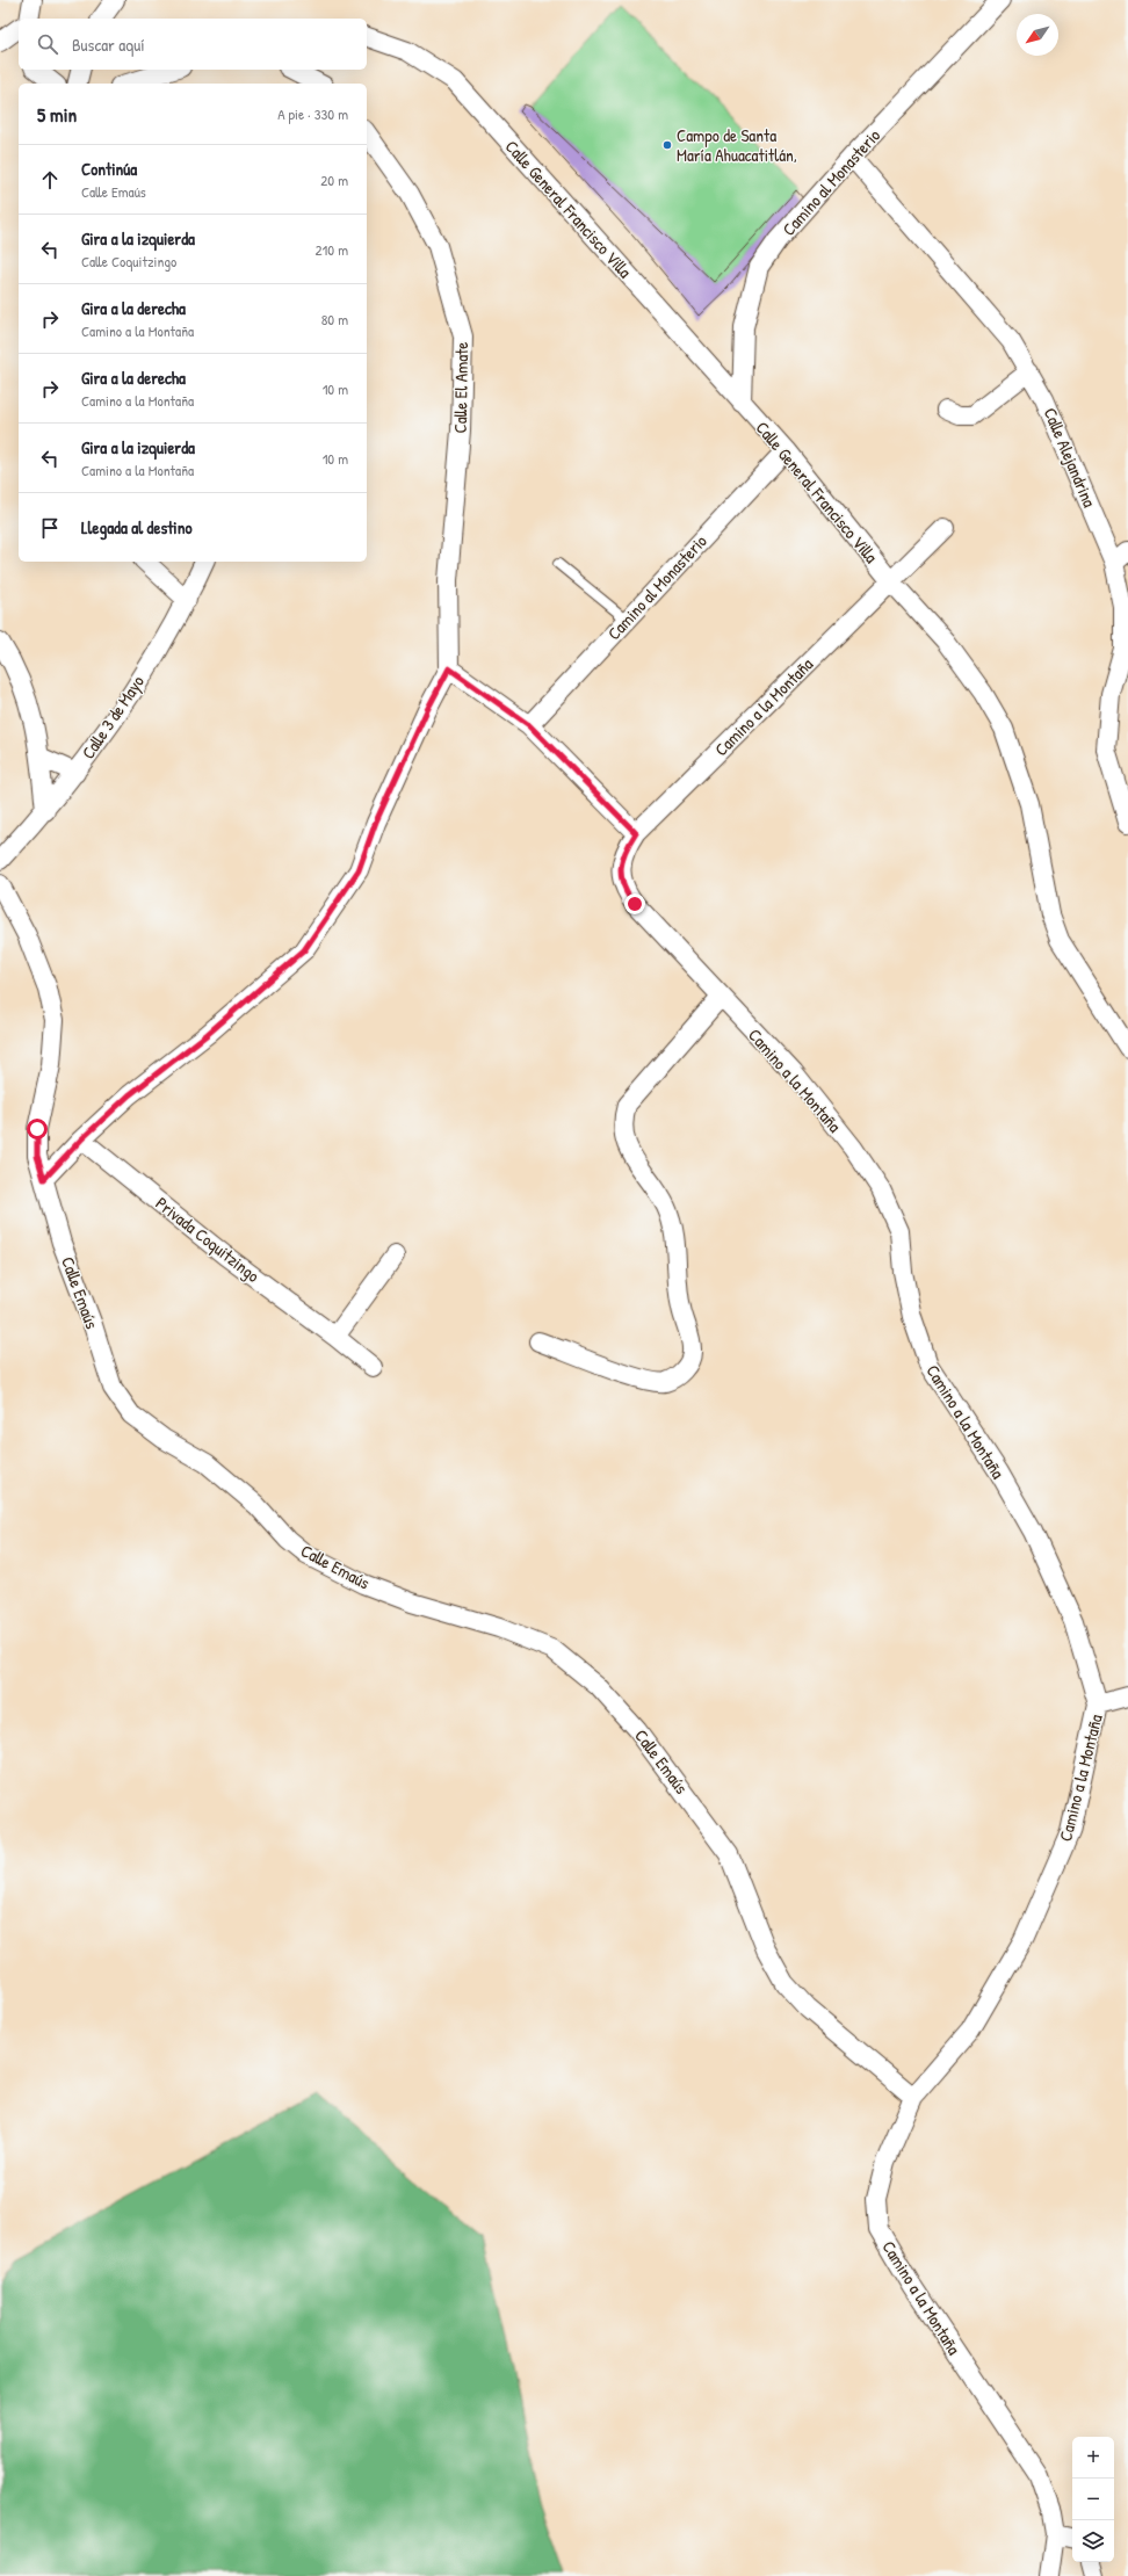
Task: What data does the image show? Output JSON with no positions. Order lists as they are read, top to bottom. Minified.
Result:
{"streets":{"street":["Camino al Monasterio","Calle General Francisco Villa","Calle El Amate","Calle Alejandrina","Camino a la Montaña","Calle 3 de Mayo","Privada Coquitzingo","Calle Emaús"]},"crossings":[["Camino al Monasterio","Calle General Francisco Villa"],["Camino al Monasterio","Calle Alejandrina"],["Calle General Francisco Villa","Camino a la Montaña"],["Camino a la Montaña","Calle Emaús"]],"places":["Campo de Santa María Ahuacatitlán,"],"north":"bottom left","page":{"search":"Buscar aquí","heading":["5 min","A pie · 330 m"],"list":[["Continúa","Calle Emaús","20 m"],["Gira a la izquierda","Calle Coquitzingo","210 m"],["Gira a la derecha","Camino a la Montaña","80 m"],["Gira a la derecha","Camino a la Montaña","10 m"],["Gira a la izquierda","Camino a la Montaña","10 m"],"Llegada al destino"],"map_buttons":["+","−"]}}
